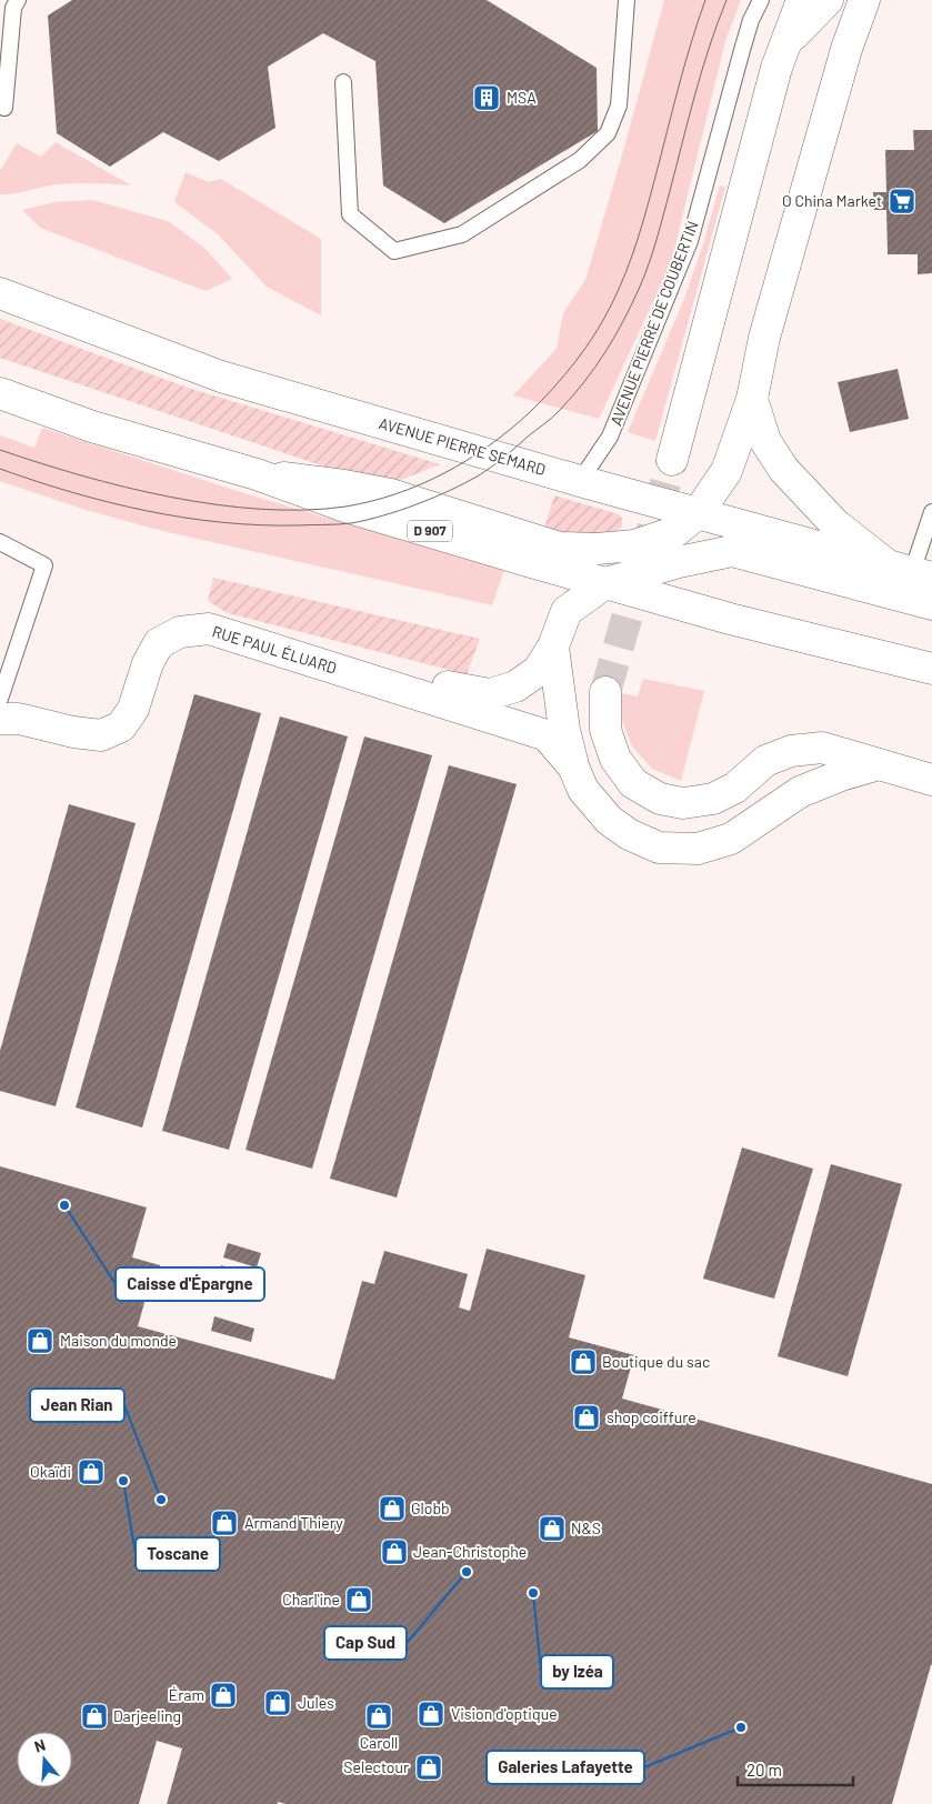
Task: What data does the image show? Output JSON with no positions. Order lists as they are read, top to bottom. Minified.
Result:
{"streets":{"street":["AVENUE PIERRE SEMARD","D 907","RUE PAUL ÉLUARD"],"lane":["AVENUE PIERRE DE COUBERTIN"]},"crossings":[["AVENUE PIERRE DE COUBERTIN","AVENUE PIERRE SEMARD"],["D 907","RUE PAUL ÉLUARD"]],"places":{"building":["MSA"],"supermarket":["O China Market"],"other":["Caisse d'Épargne","Toscane","Jean Rian","Cap Sud","by Izéa","Galeries Lafayette"],"shop":["Maison du monde","Boutique du sac","shop coiffure","Okaïdi","Globb","Armand Thiery","N&S","Jean-Christophe","Charl'ine","Éram","Jules","Vision d'optique","Darjeeling","Caroll","Selectour"]},"scale_bar":"20 m","north":"top"}
